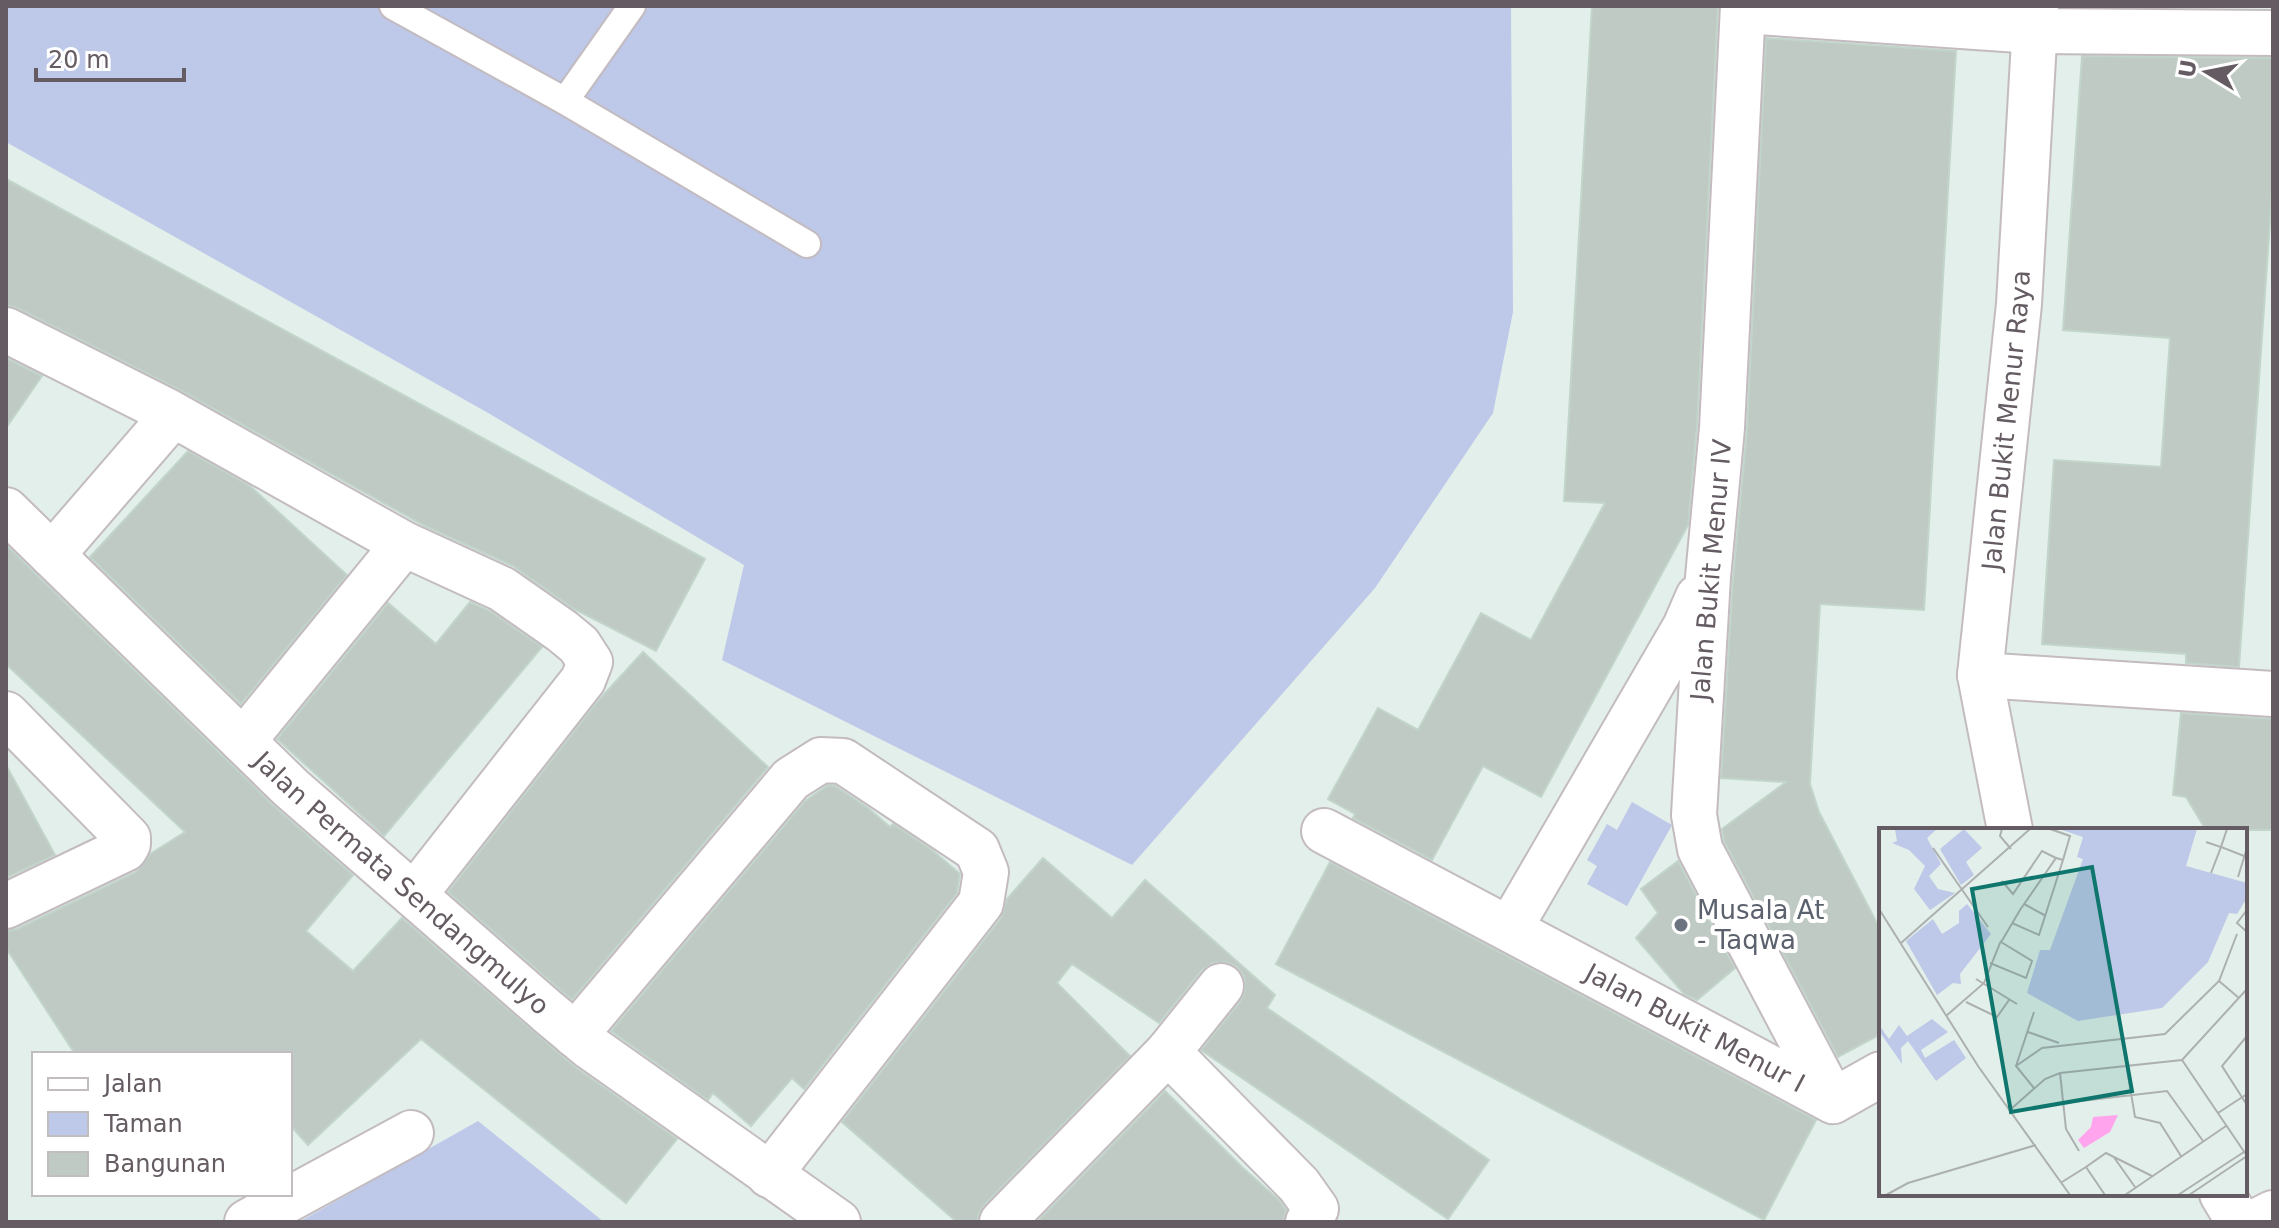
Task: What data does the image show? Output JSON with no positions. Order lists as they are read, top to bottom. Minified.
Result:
{"streets":{"street":["Jalan Bukit Menur Raya","Jalan Bukit Menur IV","Jalan Permata Sendangmulyo","Jalan Bukit Menur I"]},"crossings":[["Jalan Bukit Menur IV","Jalan Bukit Menur I"]],"places":["Musala At - Taqwa"],"legend":["Jalan","Taman","Bangunan"],"scale_bar":"20 m","north":"left"}
